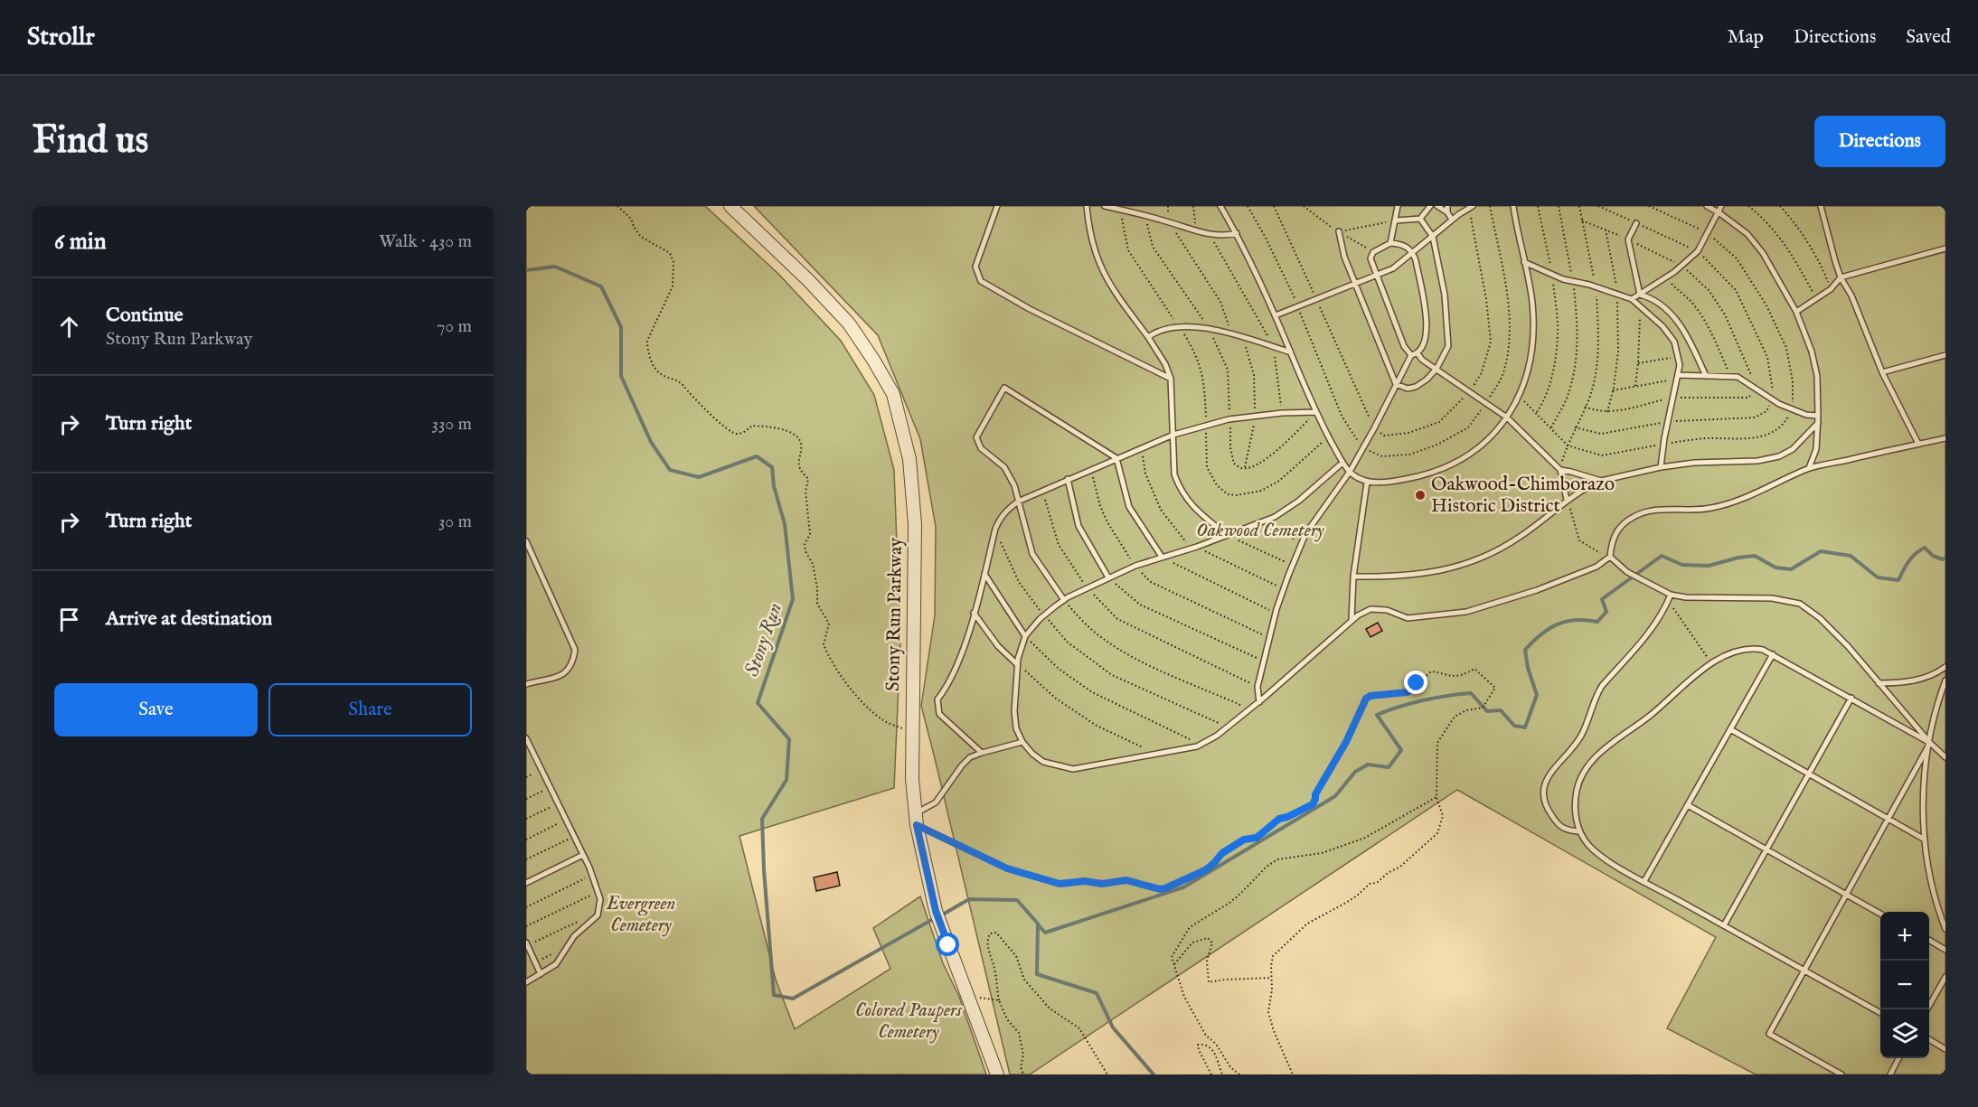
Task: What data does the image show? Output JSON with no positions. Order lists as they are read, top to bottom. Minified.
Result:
{"streets":{"street":["Stony Run Parkway"]},"water":["Stony Run"],"parks":["Oakwood Cemetery","Evergreen Cemetery","Colored Paupers Cemetery"],"places":["Oakwood-Chimborazo Historic District"],"page":{"header":"Strollr","nav":["Map","Directions","Saved"],"buttons":["Directions",["Save","Share"]],"title":"Find us","heading":["6 min","Walk · 430 m"],"list":[["Continue","Stony Run Parkway","70 m"],["Turn right","330 m"],["Turn right","30 m"],"Arrive at destination"],"map_buttons":["+","−"]}}
